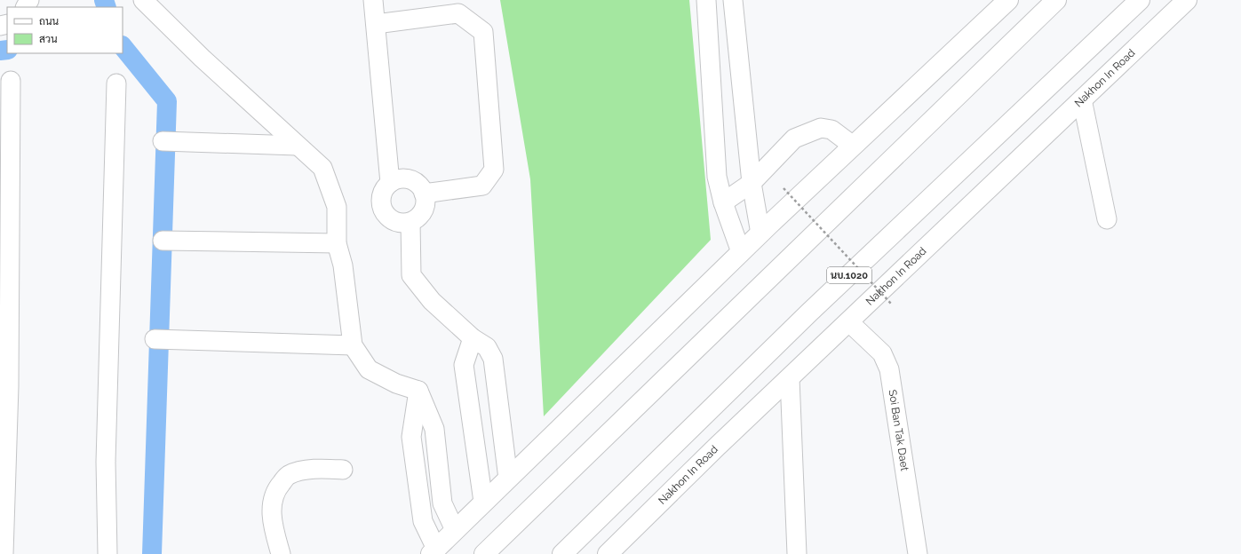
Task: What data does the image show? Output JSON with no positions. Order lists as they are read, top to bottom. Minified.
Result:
{"streets":{"main road":["Nakhon In Road","นบ.1020"],"street":["Soi Ban Tak Daet"]},"crossings":[["Nakhon In Road","Soi Ban Tak Daet"]],"legend":["ถนน","สวน"]}
